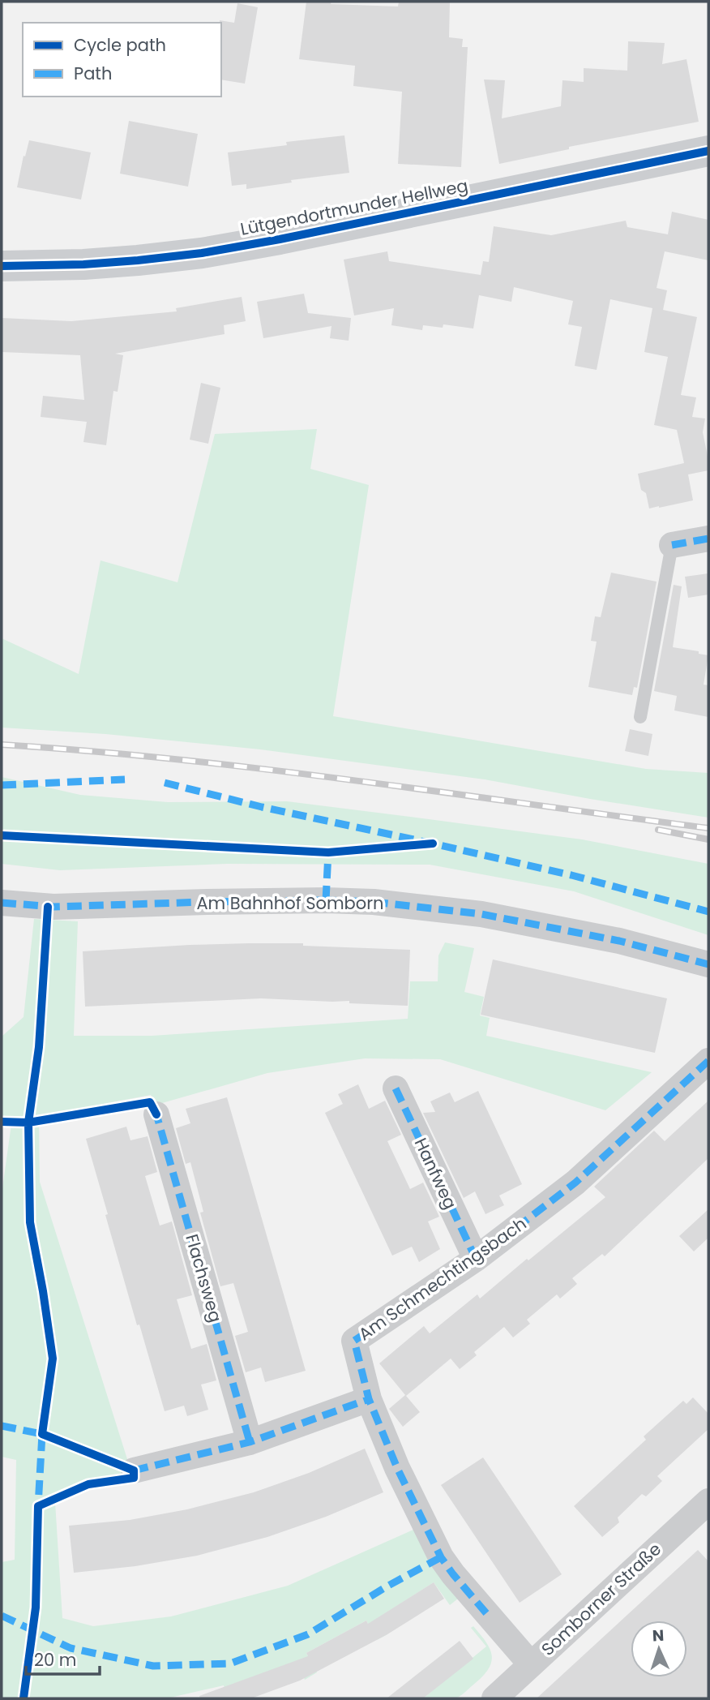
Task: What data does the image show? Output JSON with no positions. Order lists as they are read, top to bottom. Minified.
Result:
{"streets":{"main road":["Lütgendortmunder Hellweg"],"street":["Am Bahnhof Somborn","Hanfweg","Flachsweg","Am Schmechtingsbach","Somborner Straße"]},"crossings":[["Hanfweg","Am Schmechtingsbach"],["Am Schmechtingsbach","Somborner Straße"]],"legend":["Cycle path","Path"],"scale_bar":"20 m","north":"top"}
